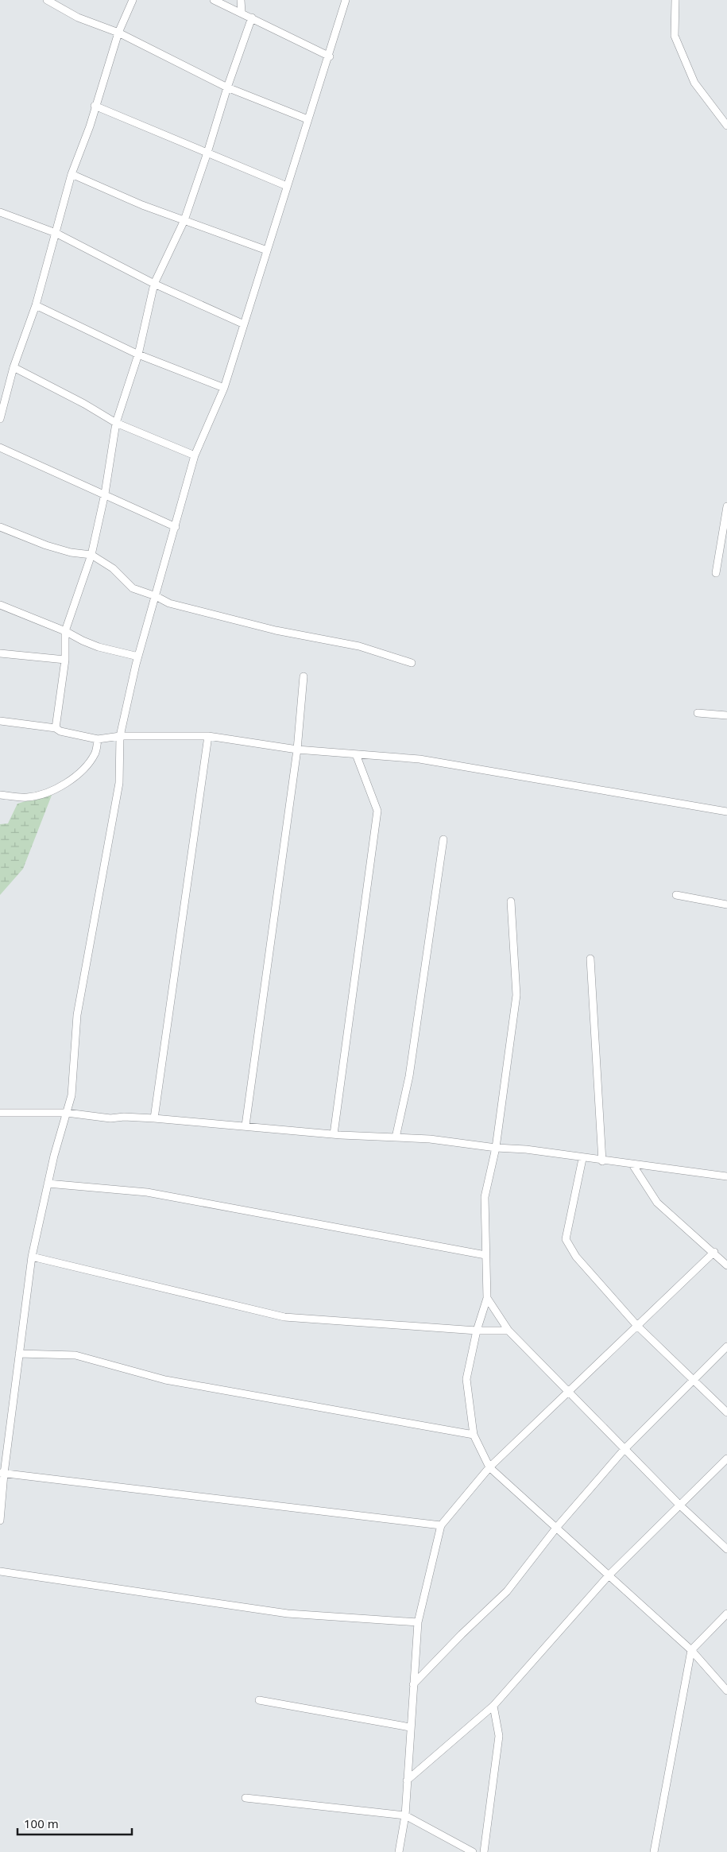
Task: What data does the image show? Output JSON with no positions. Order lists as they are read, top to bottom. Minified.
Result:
{"scale_bar":"100 m"}
